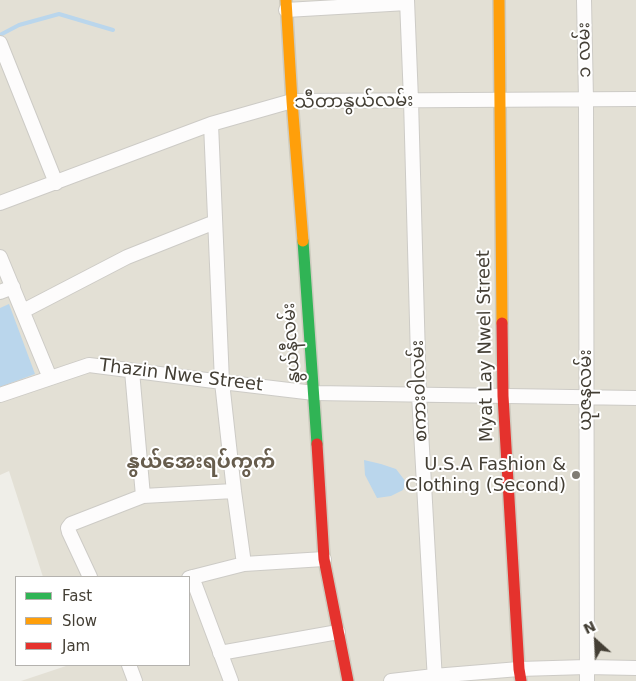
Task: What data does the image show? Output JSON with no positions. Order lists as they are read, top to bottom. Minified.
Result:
{"streets":{"street":["၁ လမ်း","သီတာနွယ်လမ်း","နွယ်နီလမ်း","Myat Lay Nwel Street","Thazin Nwe Street","ယုဇနလမ်း","စကား၀ါလမ်း"]},"crossings":[["၁ လမ်း","သီတာနွယ်လမ်း"],["၁ လမ်း","ယုဇနလမ်း"],["သီတာနွယ်လမ်း","နွယ်နီလမ်း"],["သီတာနွယ်လမ်း","Myat Lay Nwel Street"],["သီတာနွယ်လမ်း","ယုဇနလမ်း"],["သီတာနွယ်လမ်း","စကား၀ါလမ်း"],["နွယ်နီလမ်း","Thazin Nwe Street"],["Myat Lay Nwel Street","Thazin Nwe Street"],["Thazin Nwe Street","ယုဇနလမ်း"],["Thazin Nwe Street","စကား၀ါလမ်း"]],"districts":["နွယ်အေးရပ်ကွက်"],"places":["U.S.A Fashion & Clothing (Second)"],"legend":["Fast","Slow","Jam"],"north":"top left"}
